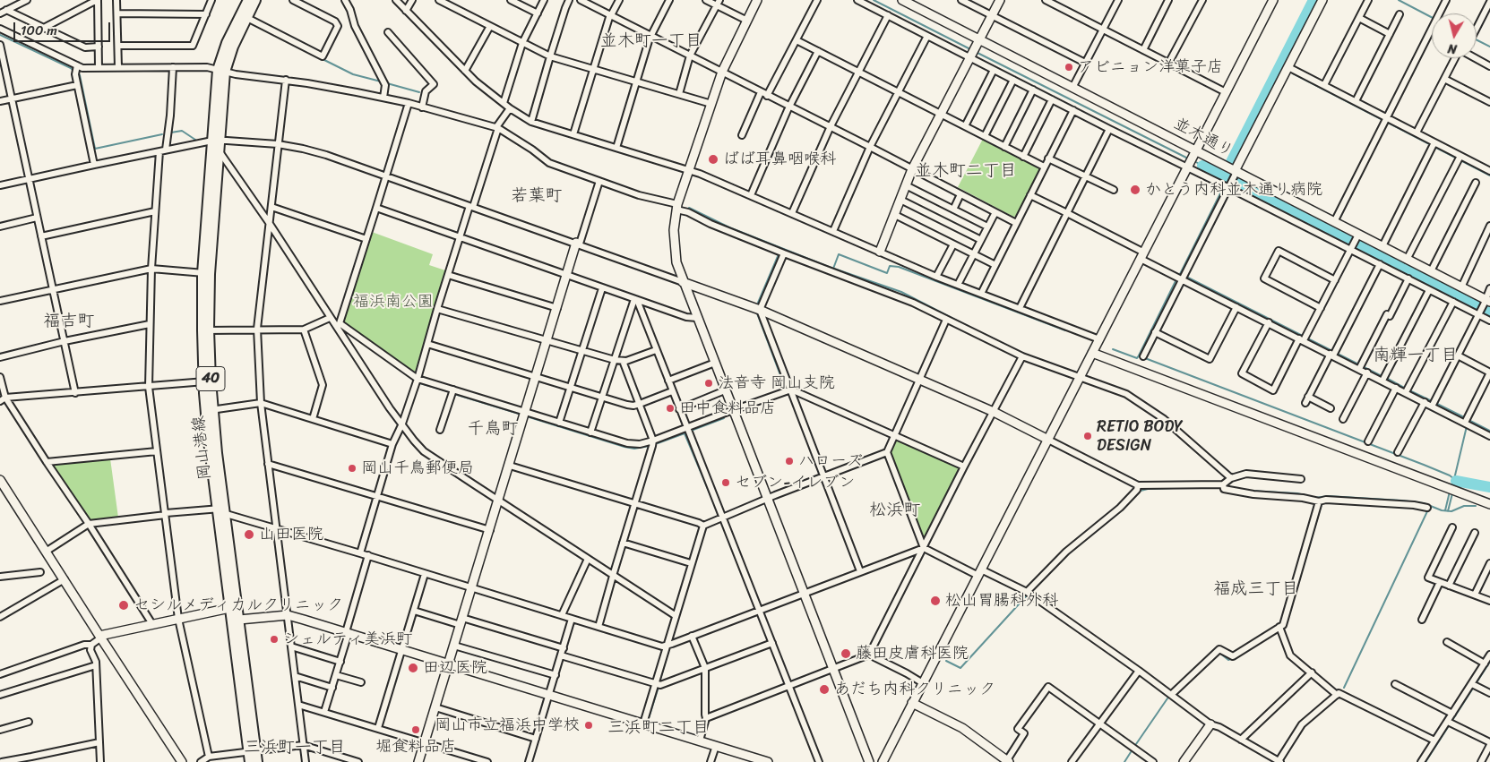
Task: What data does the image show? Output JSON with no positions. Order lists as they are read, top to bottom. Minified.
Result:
{"streets":{"main road":["40","岡山港線"],"street":["並木通り"]},"districts":["並木町一丁目","並木町二丁目","若葉町","福吉町","南輝一丁目","千鳥町","松浜町","福成三丁目","三浜町二丁目","三浜町一丁目"],"parks":["福浜南公園"],"places":["アビニョン洋菓子店","ばば耳鼻咽喉科","かとう内科並木通り病院","法音寺 岡山支院","田中食料品店","RETIO BODY DESIGN","ハローズ","岡山千鳥郵便局","セブン-イレブン","山田医院","松山胃腸科外科","セシルメディカルクリニック","シェルティ美浜町","藤田皮膚科医院","田辺医院","あだち内科クリニック","岡山市立福浜中学校","堀食料品店"],"scale_bar":"100 m","north":"bottom"}
